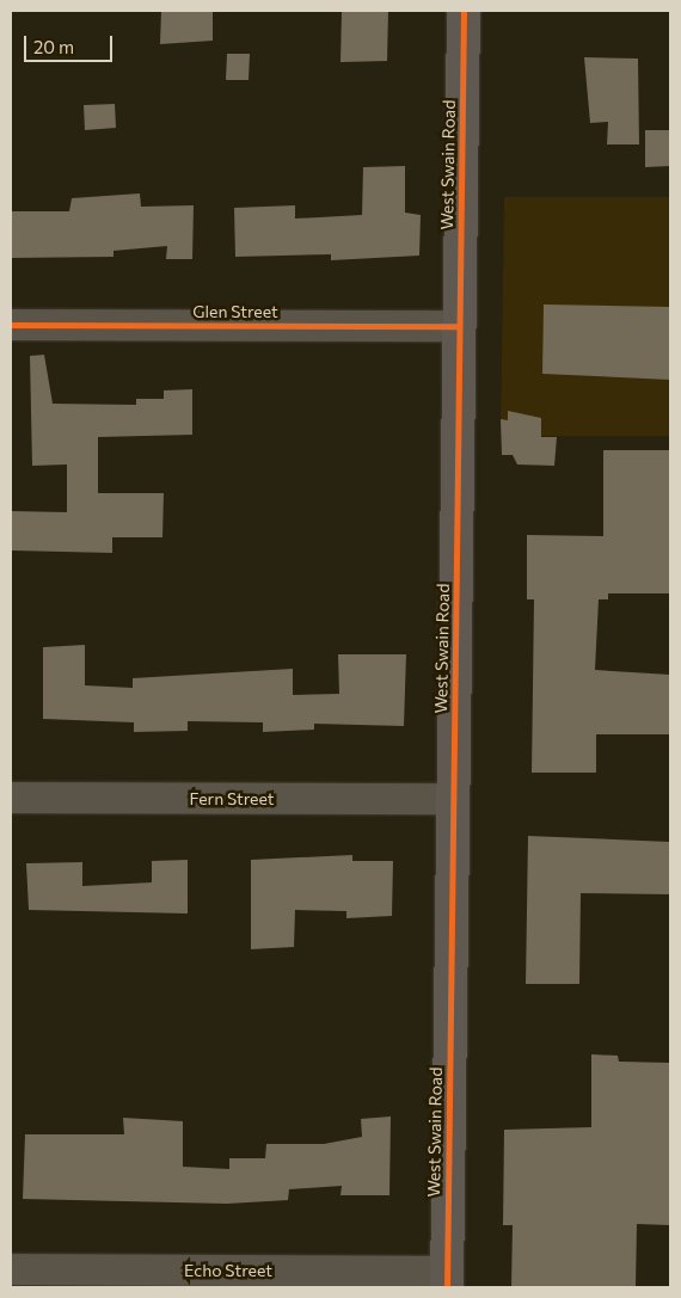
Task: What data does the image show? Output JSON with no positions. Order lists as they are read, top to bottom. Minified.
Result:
{"streets":{"street":["West Swain Road","Glen Street","Fern Street","Echo Street"]},"crossings":[["West Swain Road","Glen Street"],["West Swain Road","Fern Street"],["West Swain Road","Echo Street"]],"scale_bar":"20 m"}
